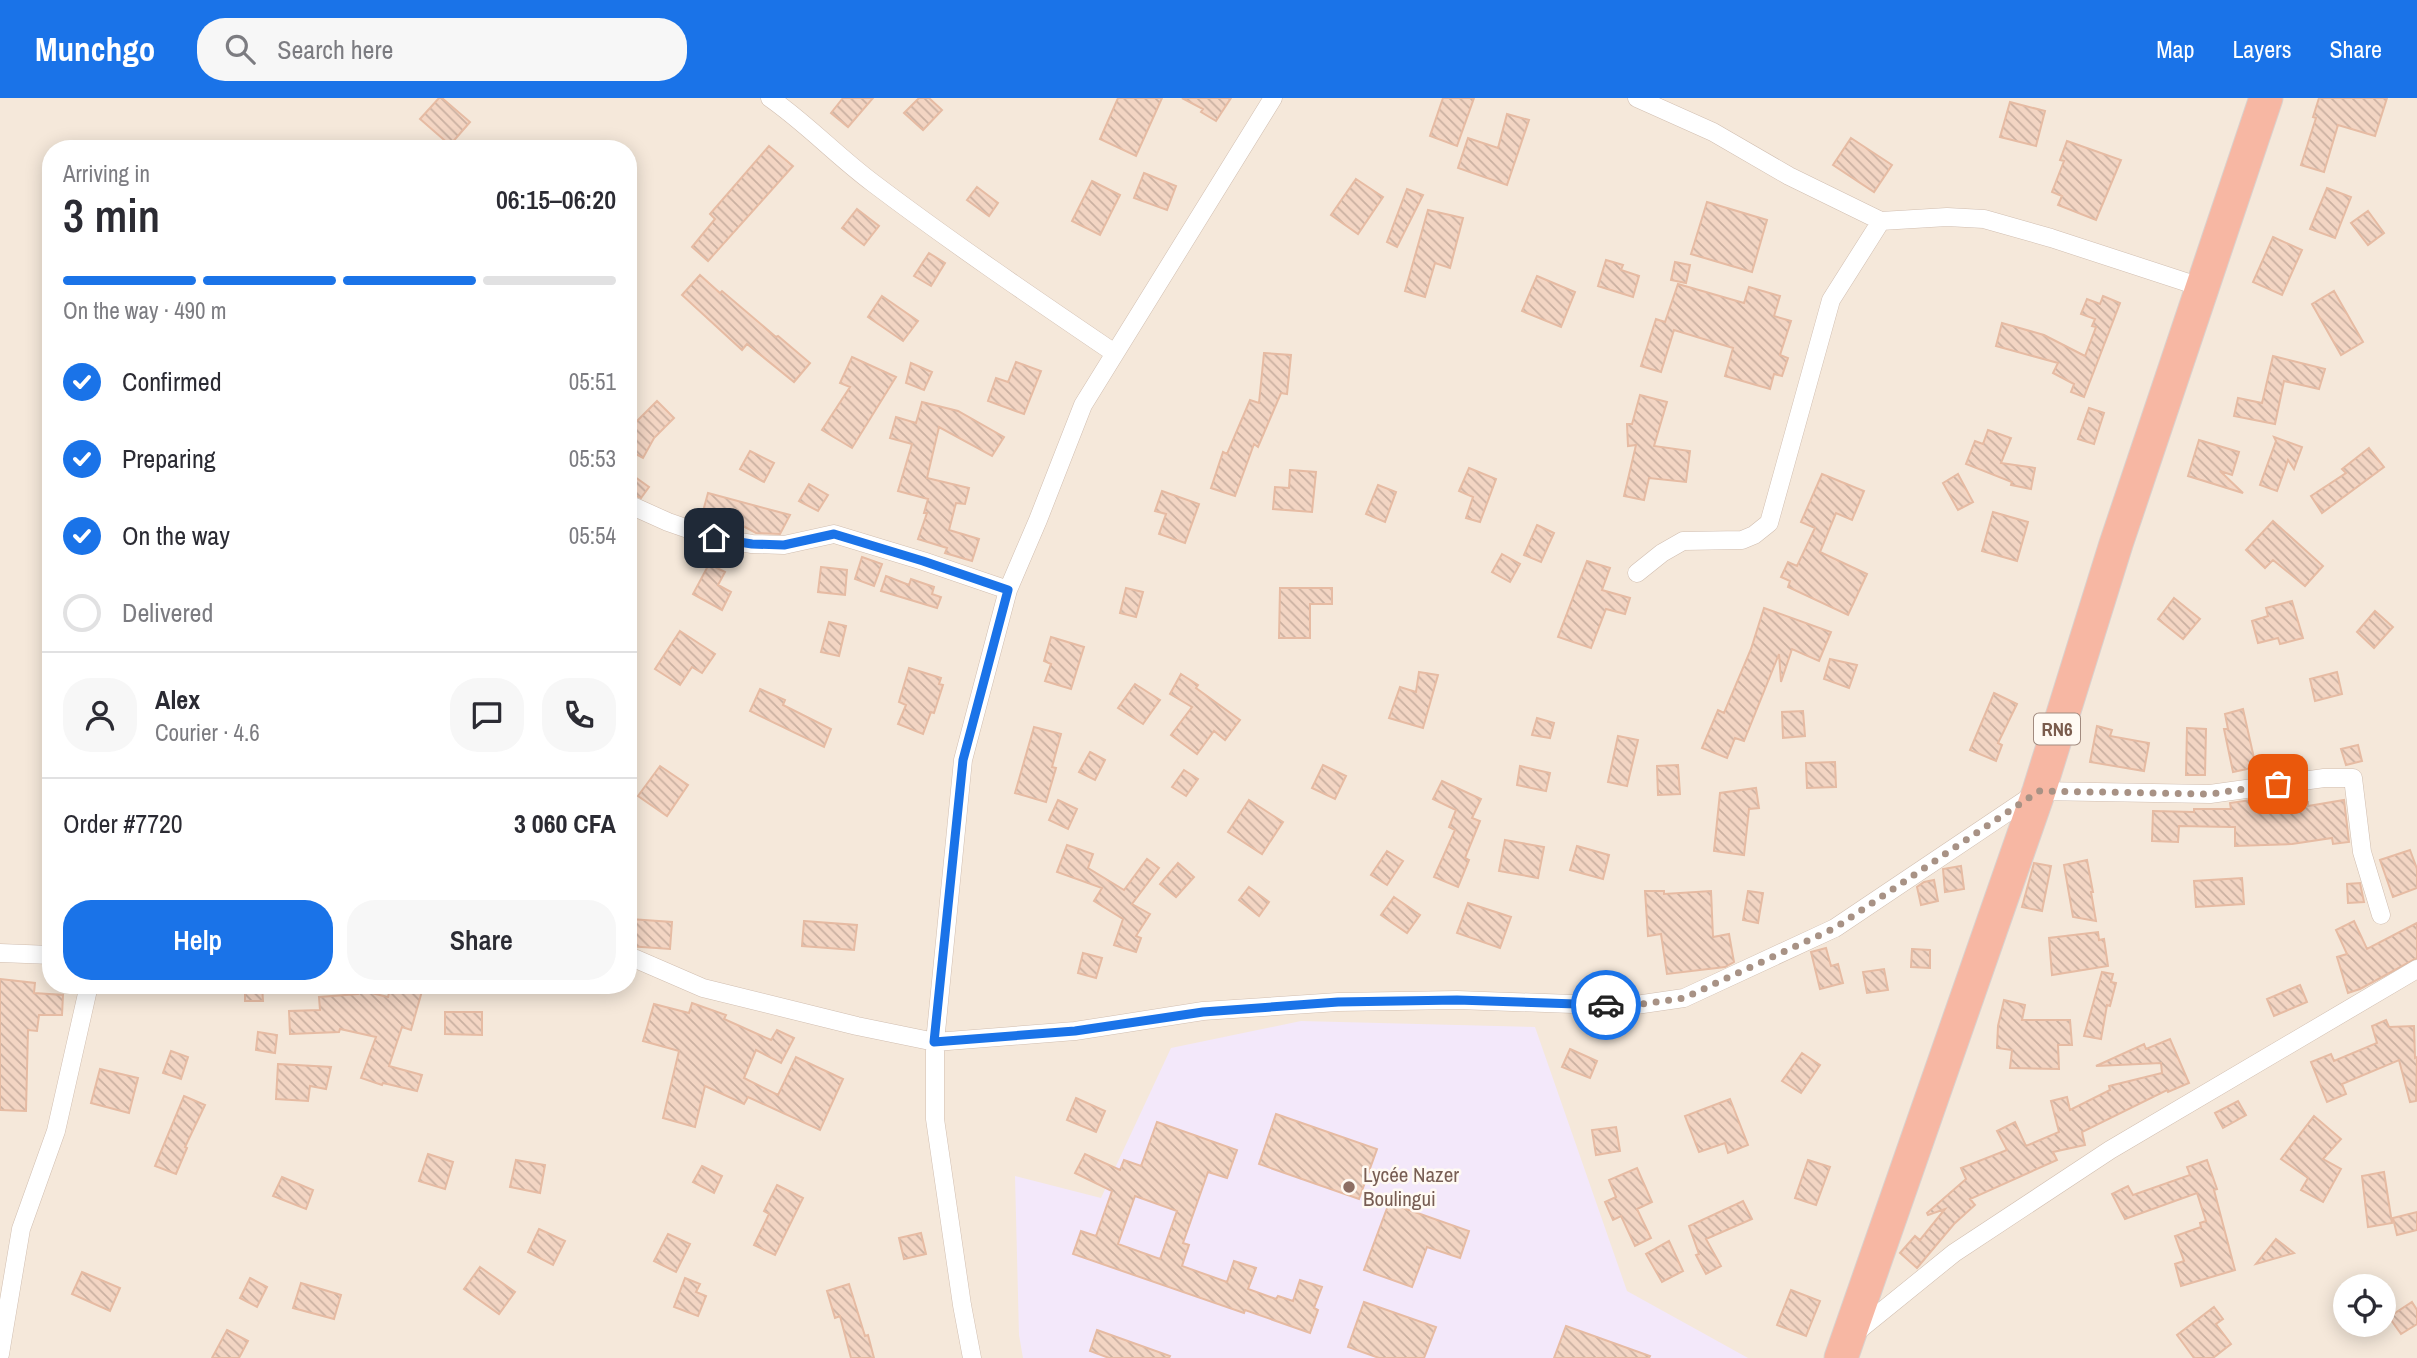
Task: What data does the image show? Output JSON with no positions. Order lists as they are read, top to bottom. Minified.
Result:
{"streets":{"highway":["RN6"]},"places":["Lycée Nazer Boulingui"],"page":{"header":"Munchgo","search":"Search here","nav":["Map","Layers","Share"],"heading":["3 min","Arriving in","06:15–06:20"],"panel":["Alex","Courier · 4.6","Order #7720","3 060 CFA"],"bar":"On the way · 490 m","list":[["Confirmed","05:51"],["Preparing","05:53"],["On the way","05:54"],"Delivered"],"buttons":["Help","Share"]}}
